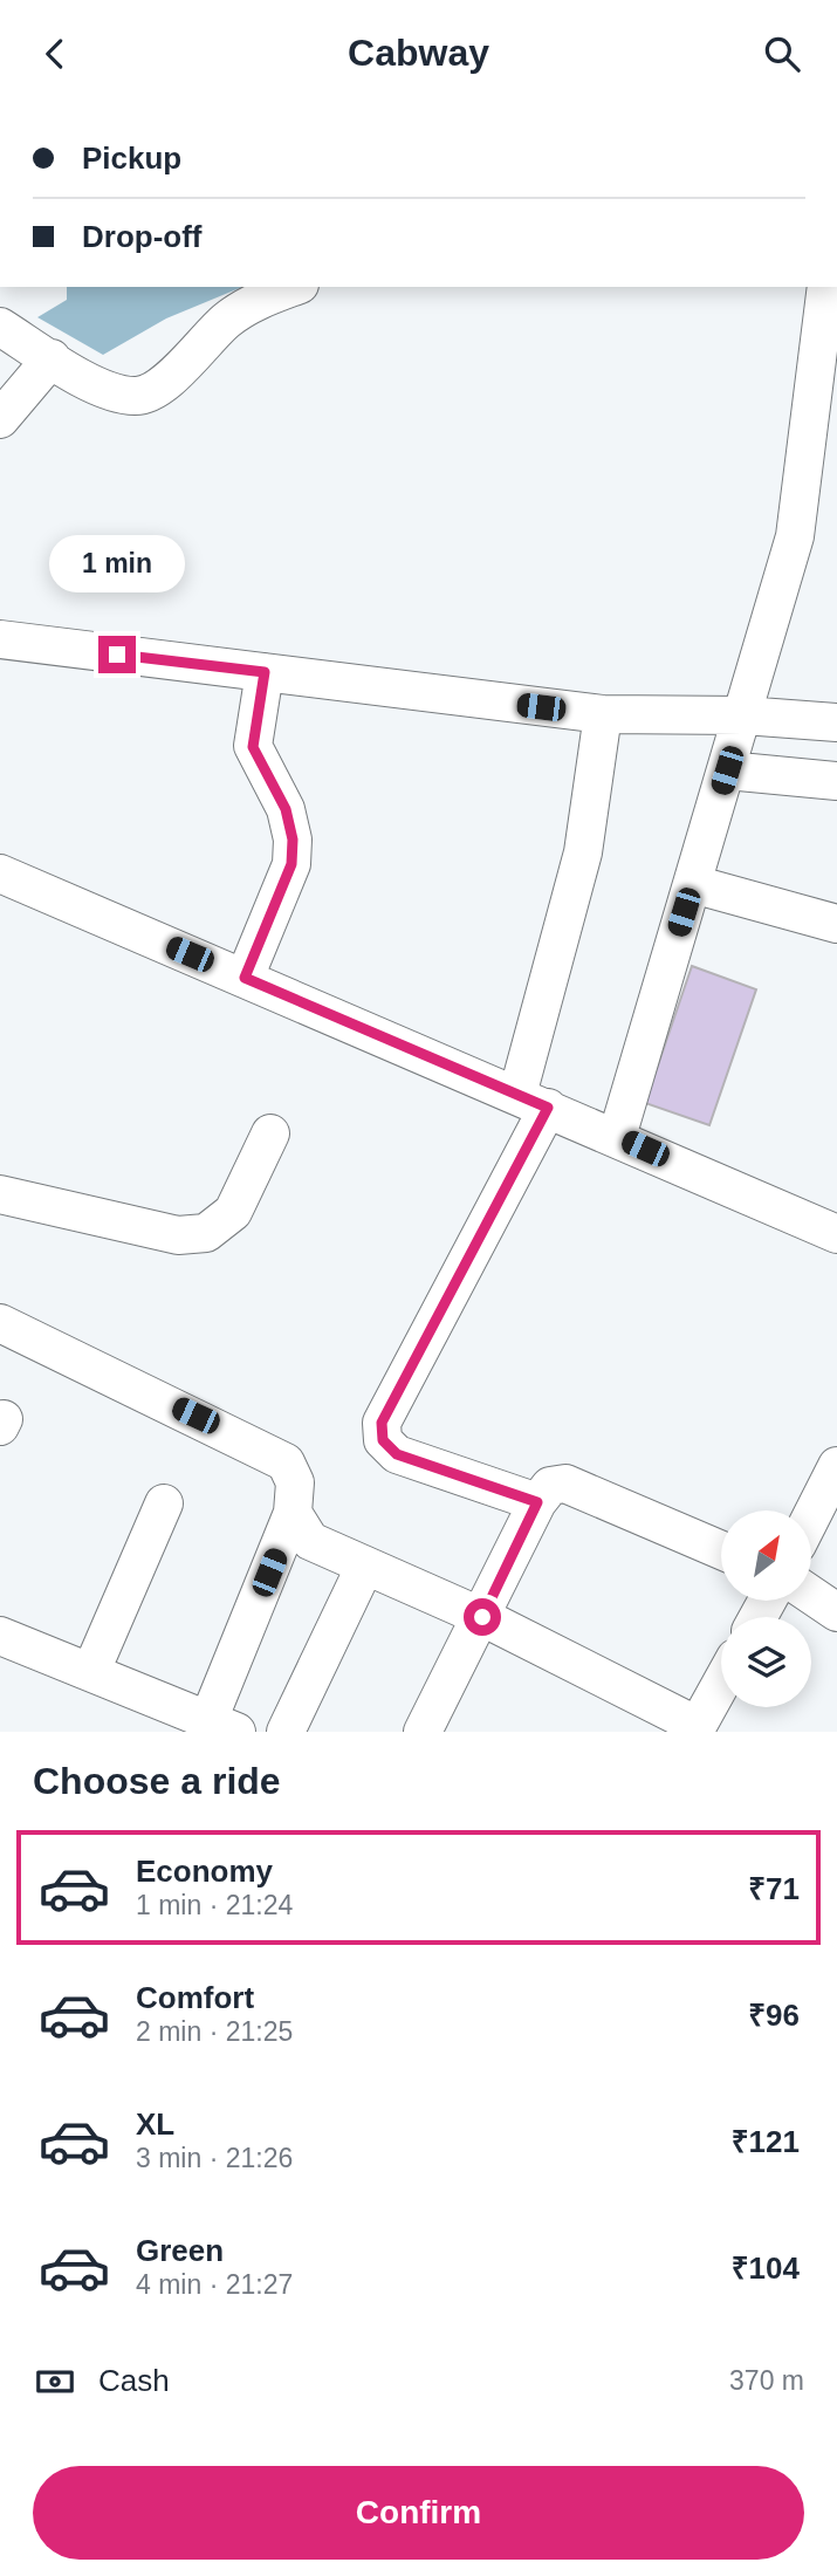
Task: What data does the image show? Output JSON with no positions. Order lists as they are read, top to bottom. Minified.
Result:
{"north":"top right","page":{"header":"Cabway","banner":["Pickup","Drop-off"],"bubble":"1 min","heading":"Choose a ride","list":[{"name":"Economy","note":"1 min · 21:24","value":"₹71"},{"name":"Comfort","note":"2 min · 21:25","value":"₹96"},{"name":"XL","note":"3 min · 21:26","value":"₹121"},{"name":"Green","note":"4 min · 21:27","value":"₹104"}],"pay":["Cash","370 m"],"buttons":"Confirm"}}
